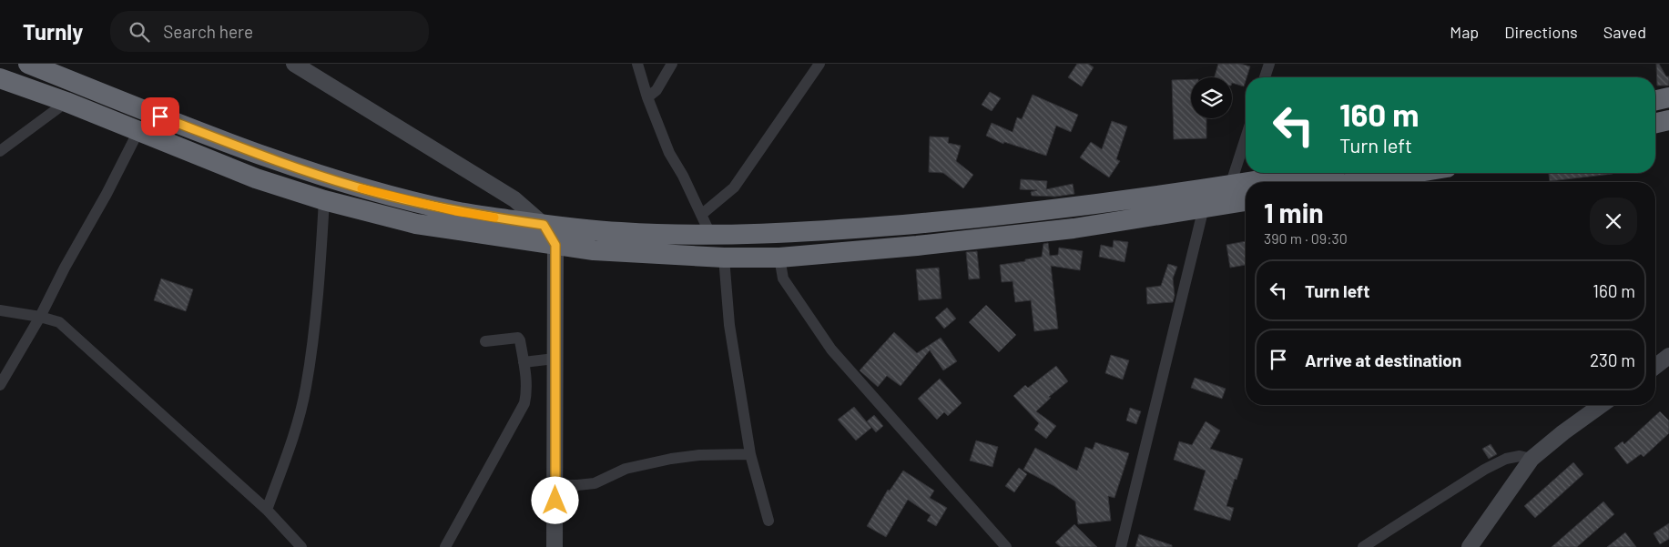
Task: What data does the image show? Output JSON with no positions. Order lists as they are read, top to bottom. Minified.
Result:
{"page":{"header":"Turnly","search":"Search here","nav":["Map","Directions","Saved"],"turn":["160 m","Turn left"],"heading":["1 min","390 m · 09:30"],"list":[{"name":"Turn left","value":"160 m"},{"name":"Arrive at destination","value":"230 m"}]}}
